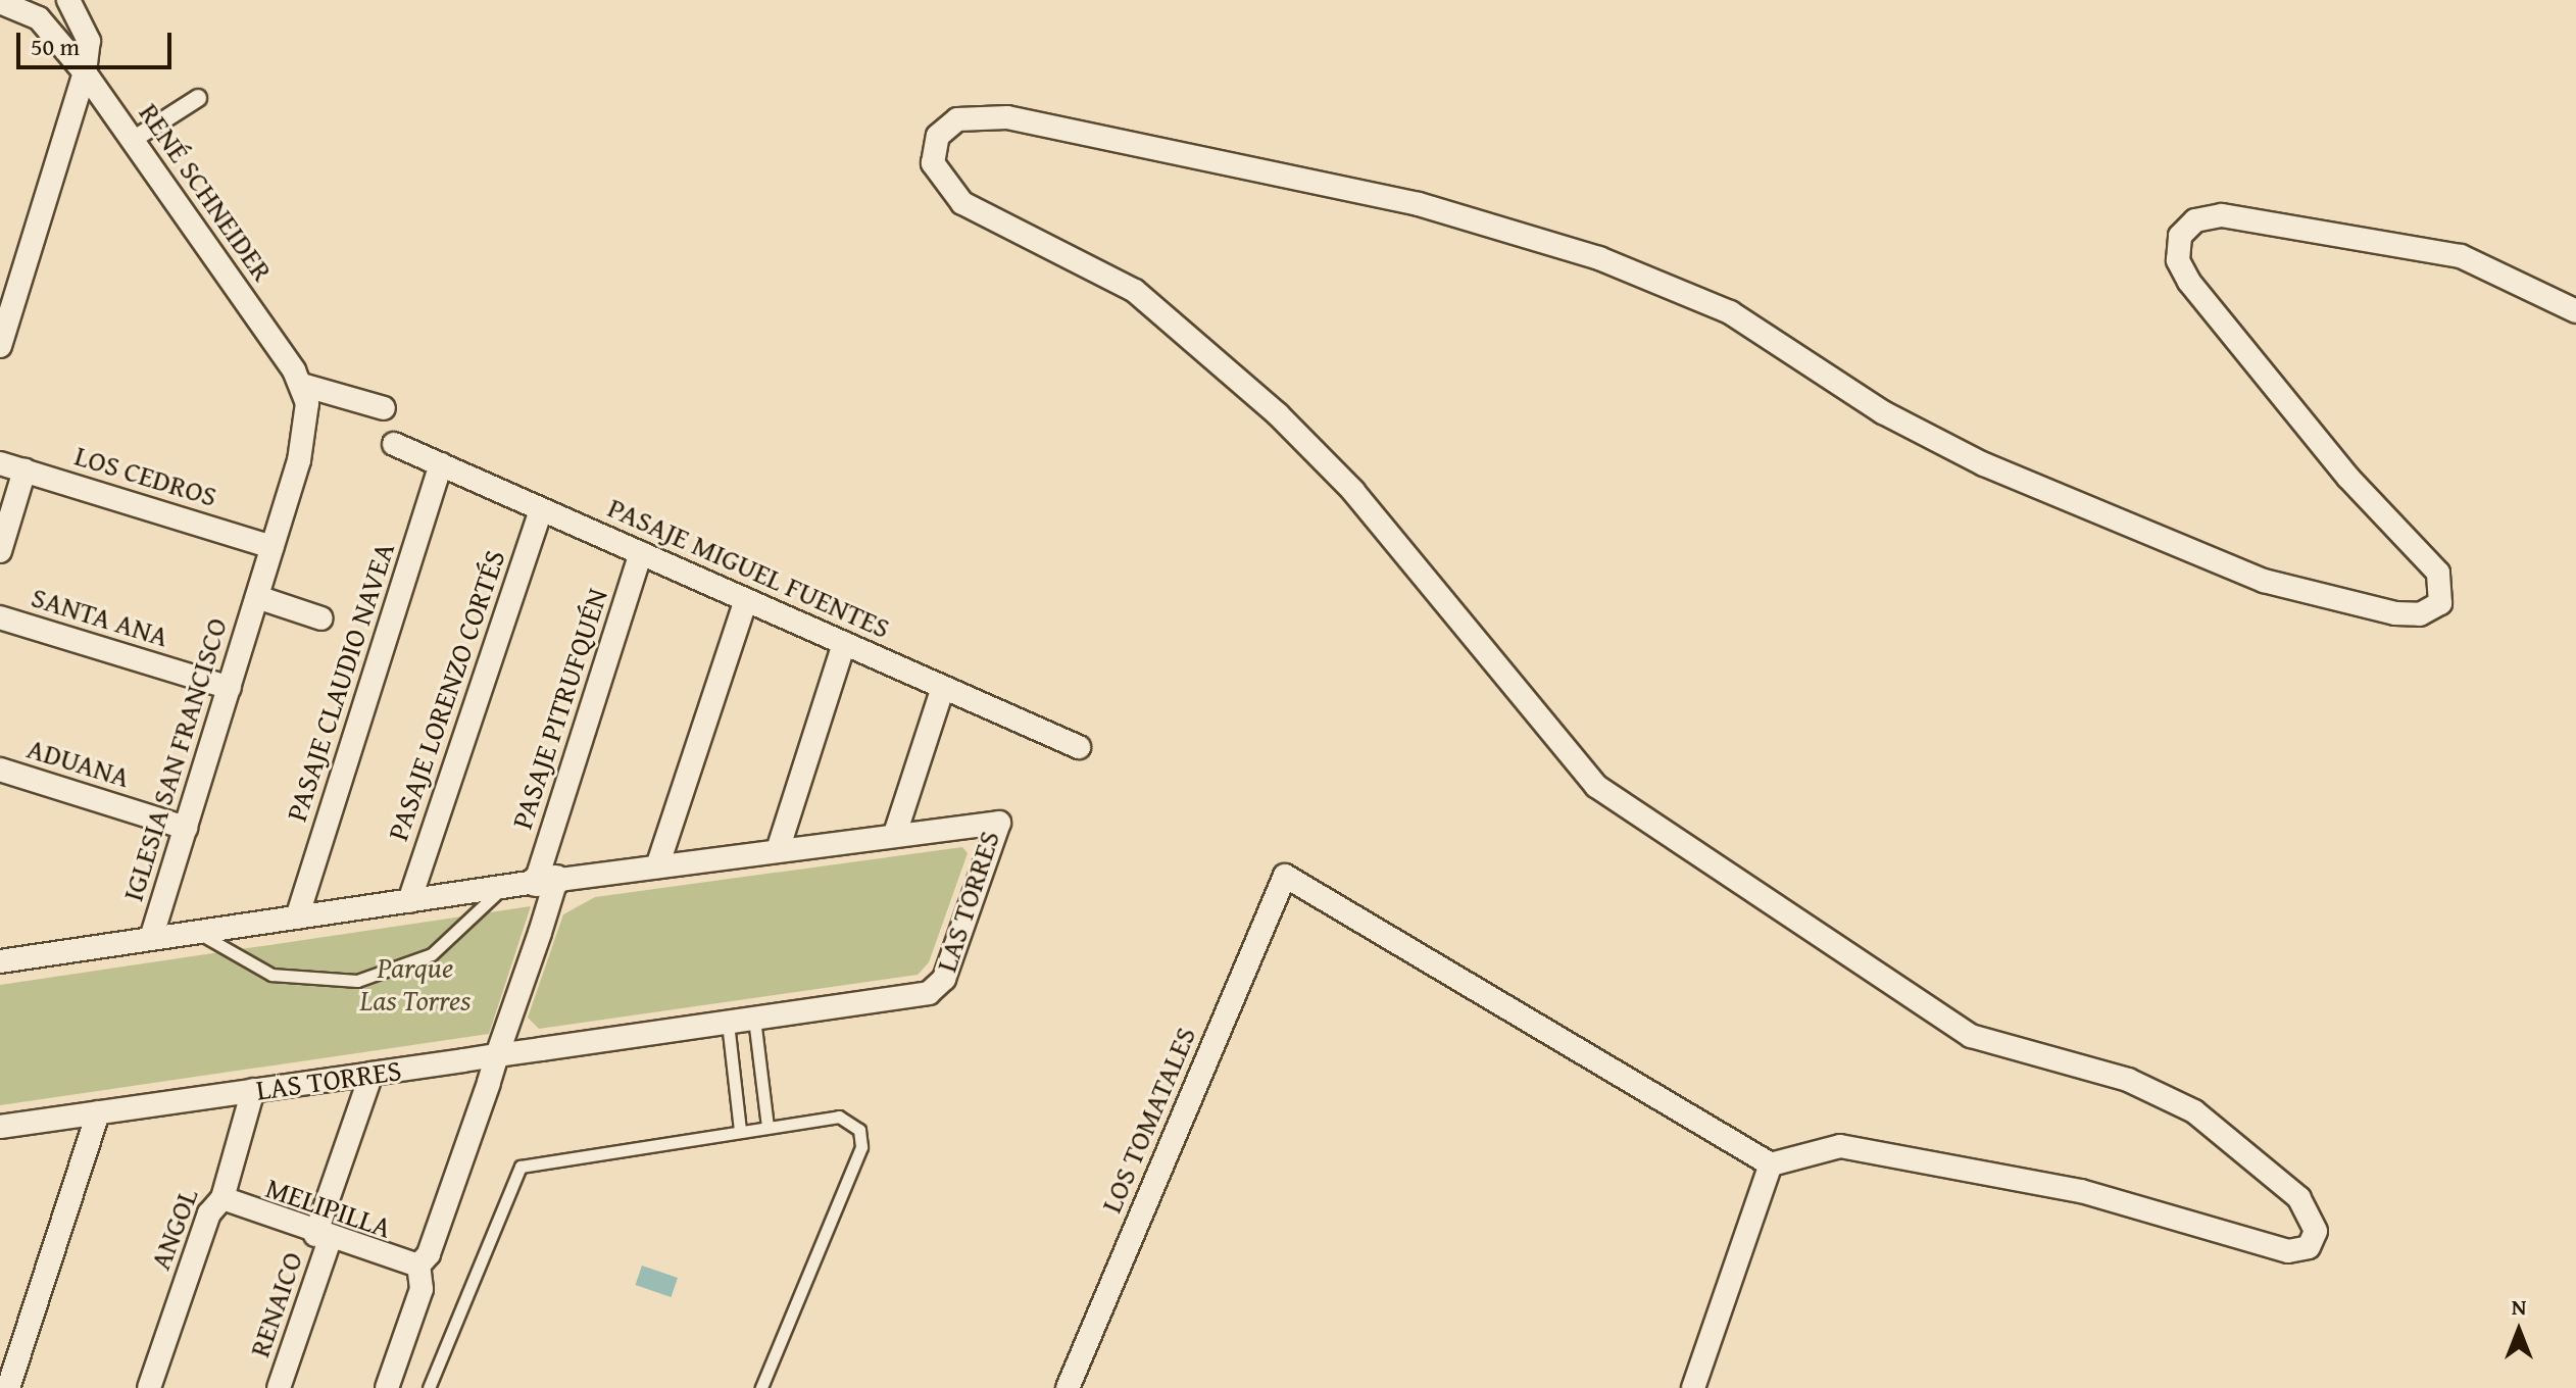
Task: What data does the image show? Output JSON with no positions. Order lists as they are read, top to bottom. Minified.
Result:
{"streets":{"street":["RENÉ SCHNEIDER","LOS CEDROS","PASAJE MIGUEL FUENTES","SANTA ANA","PASAJE CLAUDIO NAVEA","PASAJE LORENZO CORTÉS","PASAJE PITRUFQUÉN","IGLESIA SAN FRANCISCO","ADUANA","LAS TORRES","LOS TOMATALES","MELIPILLA","ANGOL","RENAICO"]},"crossings":[["RENÉ SCHNEIDER","IGLESIA SAN FRANCISCO"],["LOS CEDROS","IGLESIA SAN FRANCISCO"],["PASAJE MIGUEL FUENTES","PASAJE CLAUDIO NAVEA"],["PASAJE MIGUEL FUENTES","PASAJE LORENZO CORTÉS"],["PASAJE MIGUEL FUENTES","PASAJE PITRUFQUÉN"],["SANTA ANA","IGLESIA SAN FRANCISCO"],["PASAJE CLAUDIO NAVEA","LAS TORRES"],["PASAJE LORENZO CORTÉS","LAS TORRES"],["PASAJE PITRUFQUÉN","LAS TORRES"],["PASAJE PITRUFQUÉN","MELIPILLA"],["IGLESIA SAN FRANCISCO","ADUANA"],["IGLESIA SAN FRANCISCO","LAS TORRES"],["LAS TORRES","ANGOL"],["LAS TORRES","RENAICO"],["MELIPILLA","ANGOL"],["MELIPILLA","RENAICO"]],"parks":["Parque Las Torres"],"scale_bar":"50 m","north":"top"}
